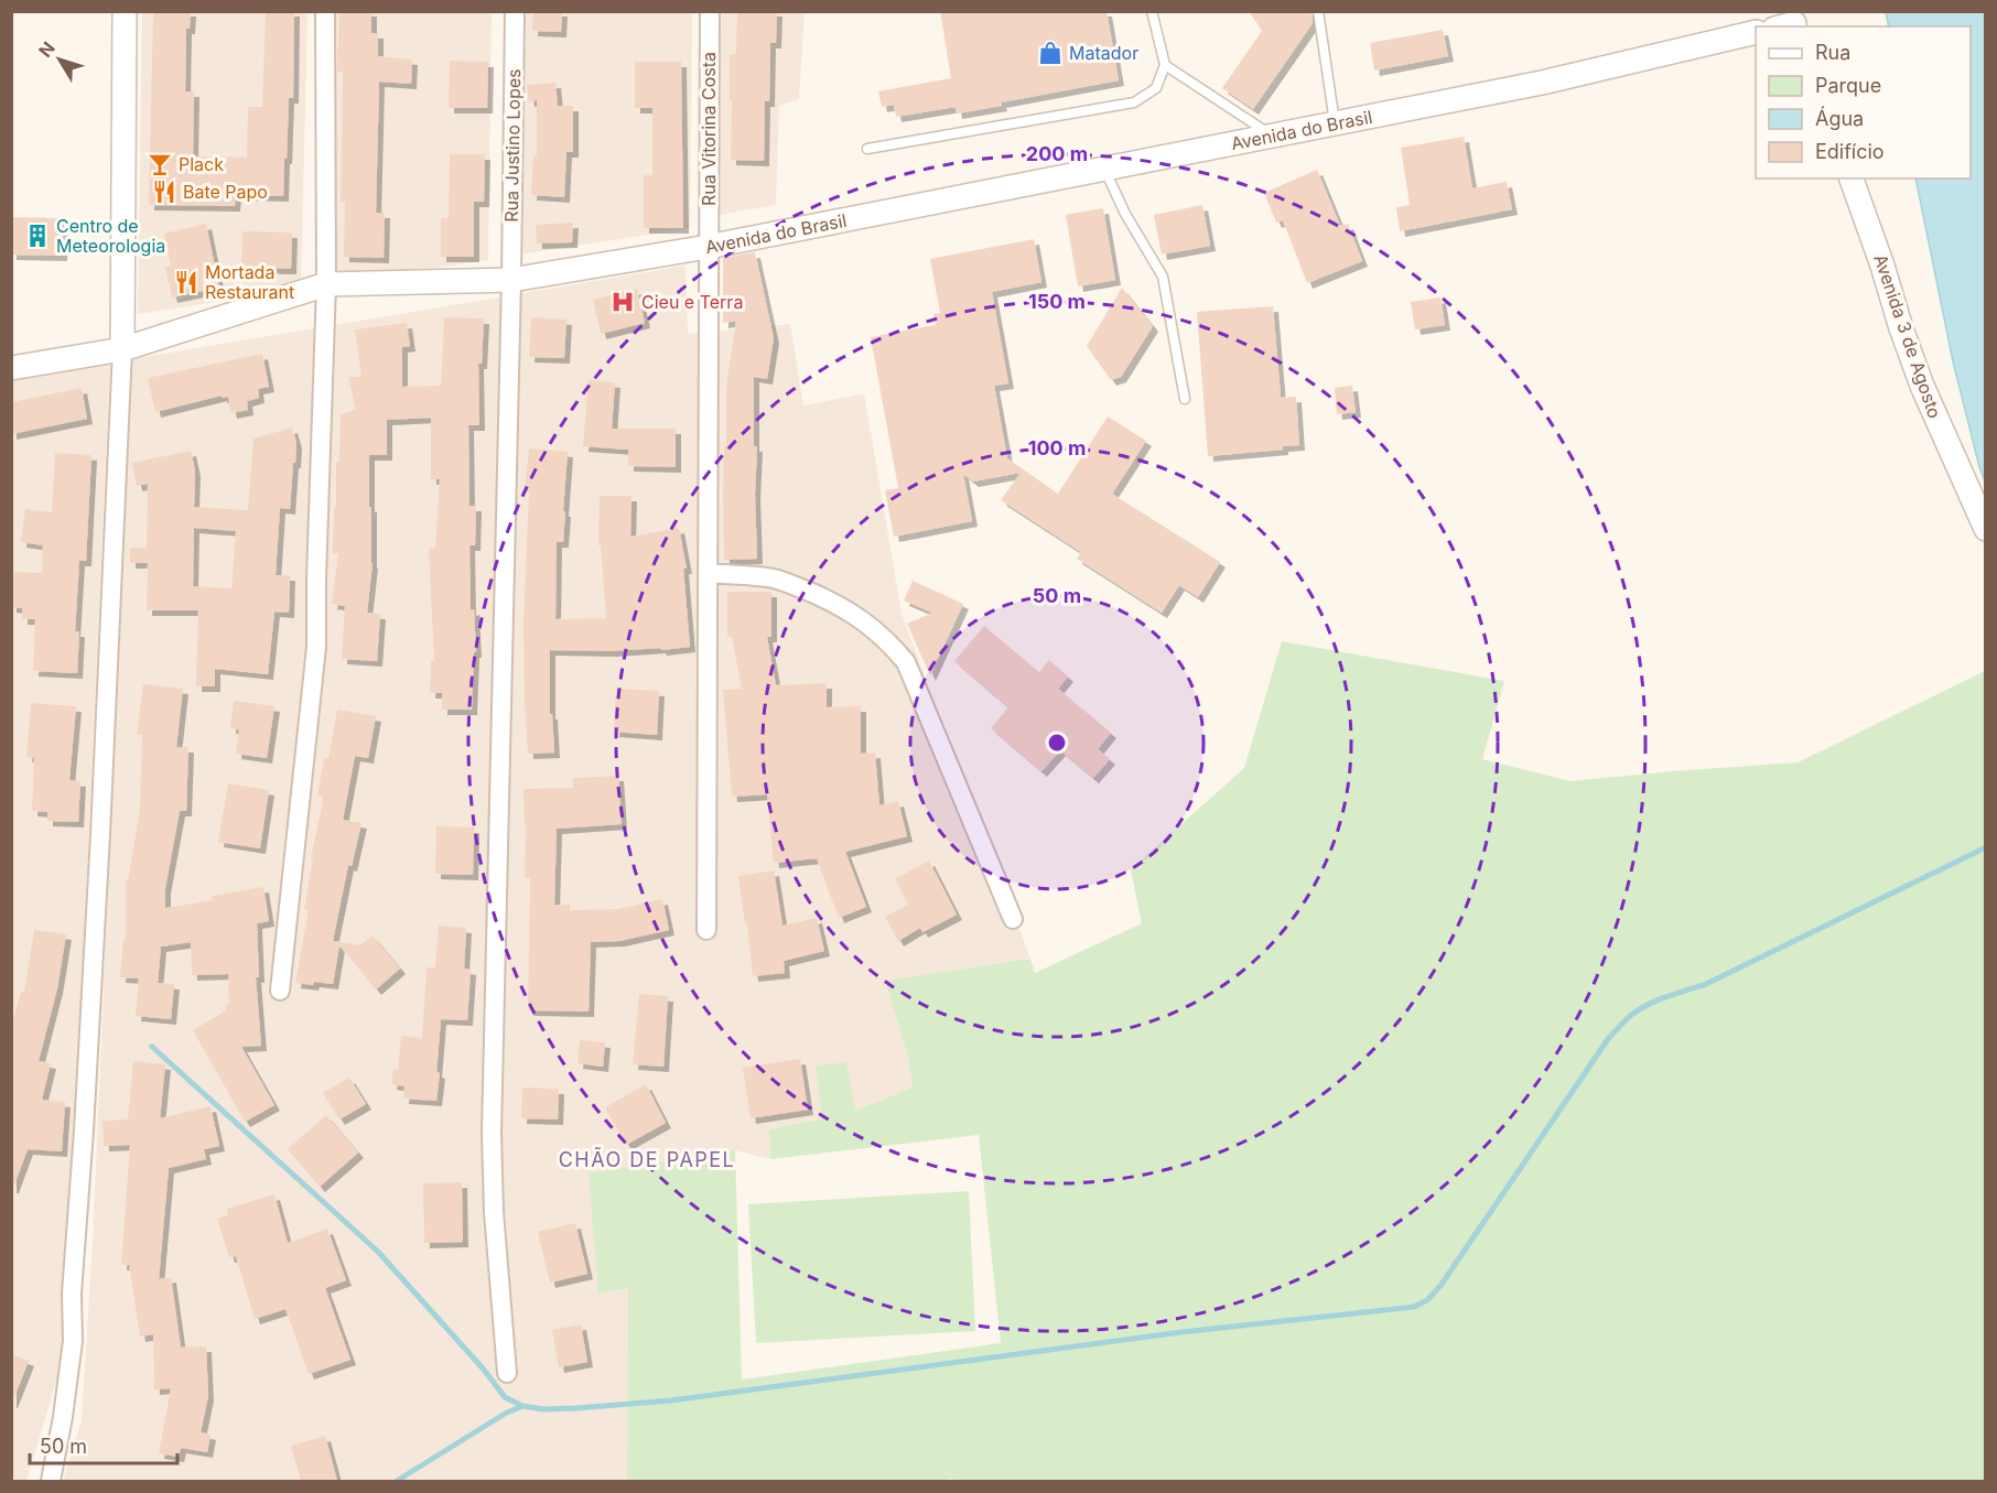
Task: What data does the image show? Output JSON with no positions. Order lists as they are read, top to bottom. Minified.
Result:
{"streets":{"street":["Rua Vitorina Costa","Avenida do Brasil","Rua Justino Lopes","Avenida 3 de Agosto"]},"crossings":[["Rua Vitorina Costa","Avenida do Brasil"],["Avenida do Brasil","Rua Justino Lopes"]],"districts":["CHÃO DE PAPEL"],"places":{"shop":["Matador"],"bar":["Plack"],"restaurant":["Bate Papo","Mortada Restaurant"],"building":["Centro de Meteorologia"],"hospital":["Cieu e Terra"]},"legend":["Rua","Parque","Água","Edifício"],"scale_bar":"50 m","north":"top left","rings":["200 m","150 m","100 m","50 m"]}
